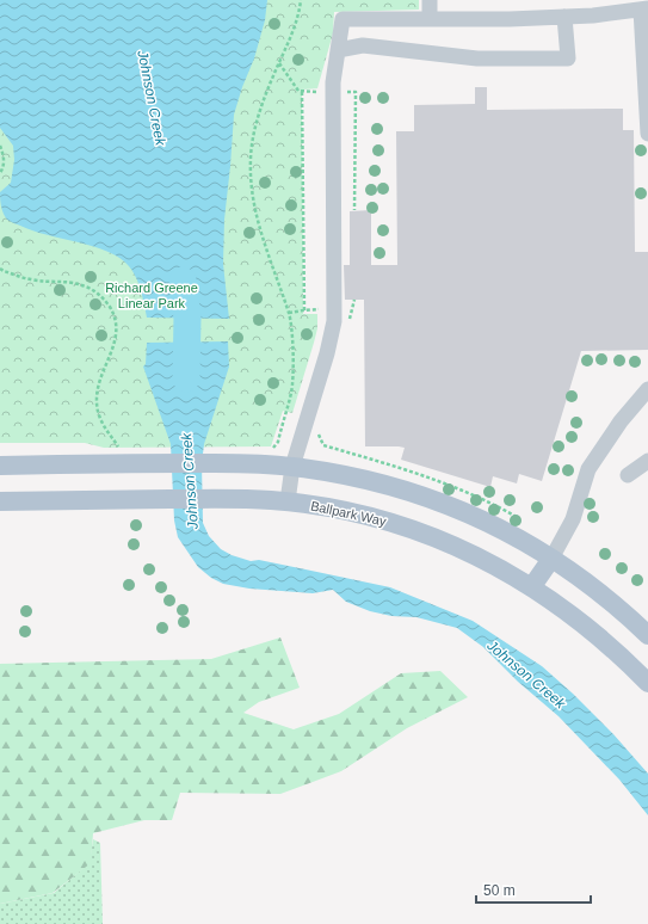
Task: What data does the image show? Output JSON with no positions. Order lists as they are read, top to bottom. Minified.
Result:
{"streets":{"main road":["Ballpark Way"]},"water":["Johnson Creek"],"parks":["Richard Greene Linear Park"],"scale_bar":"50 m"}
